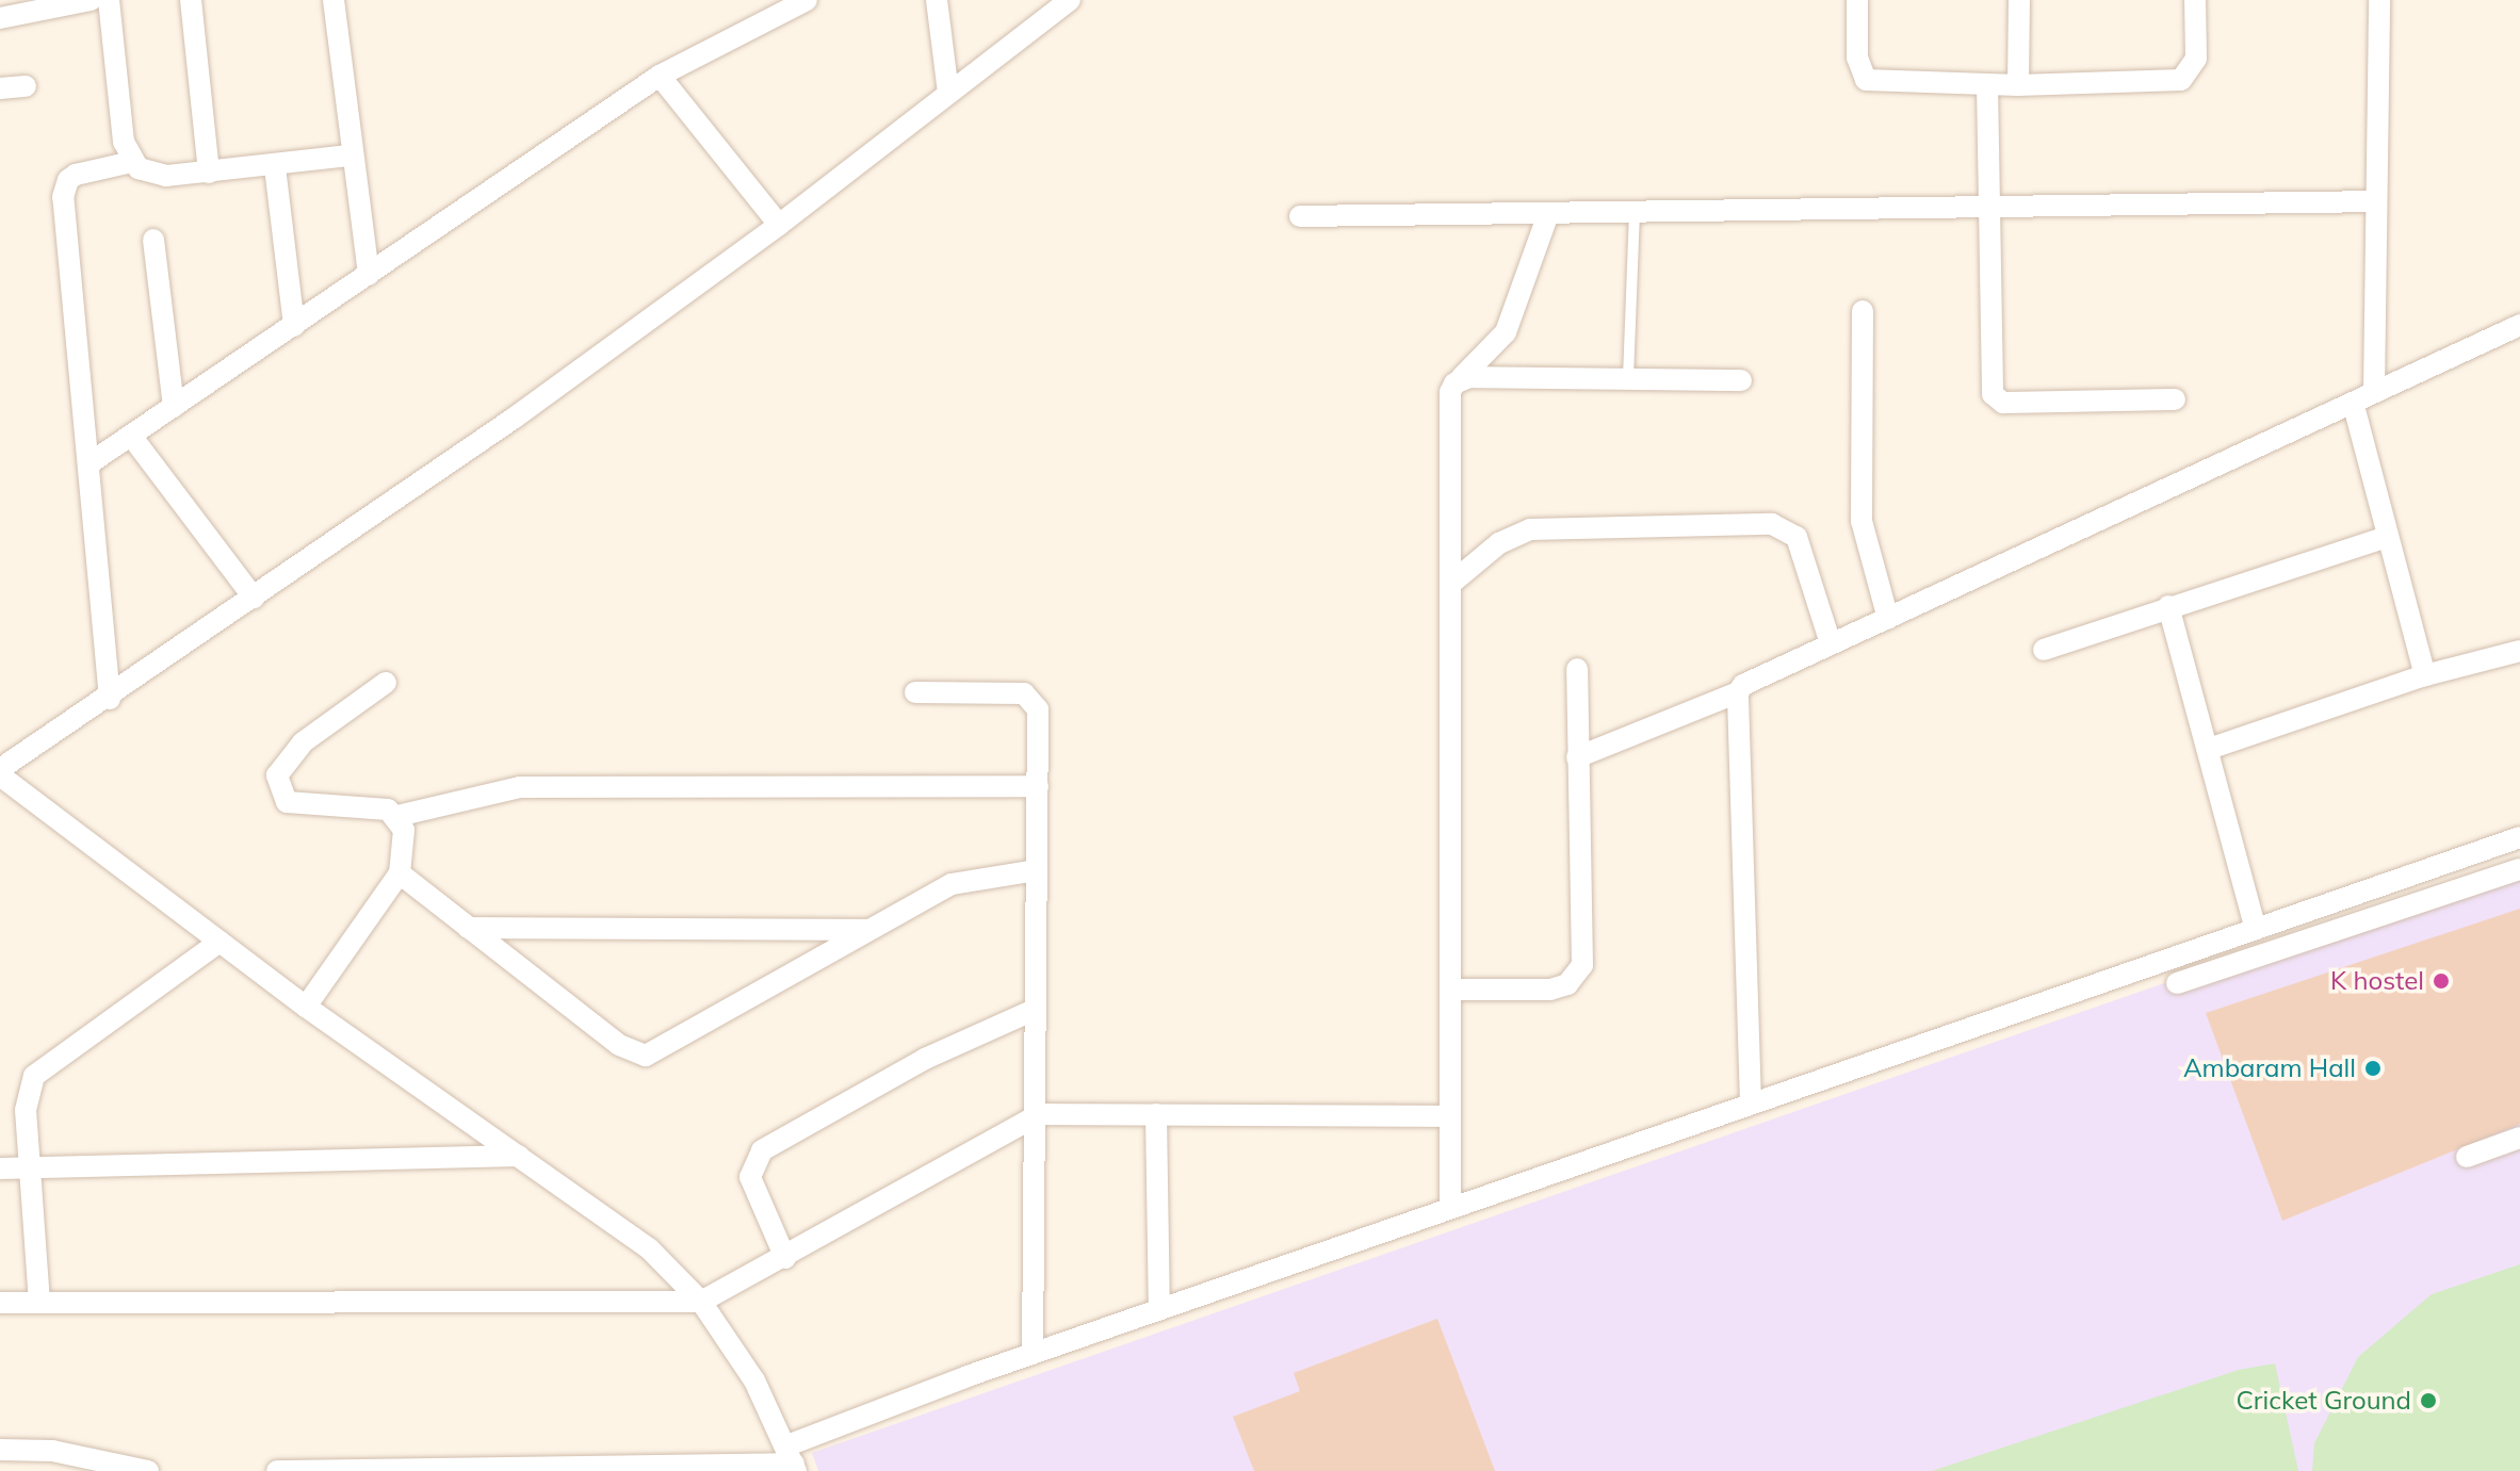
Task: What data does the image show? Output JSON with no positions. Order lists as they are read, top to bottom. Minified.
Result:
{"places":["K hostel","Ambaram Hall","Cricket Ground"]}
